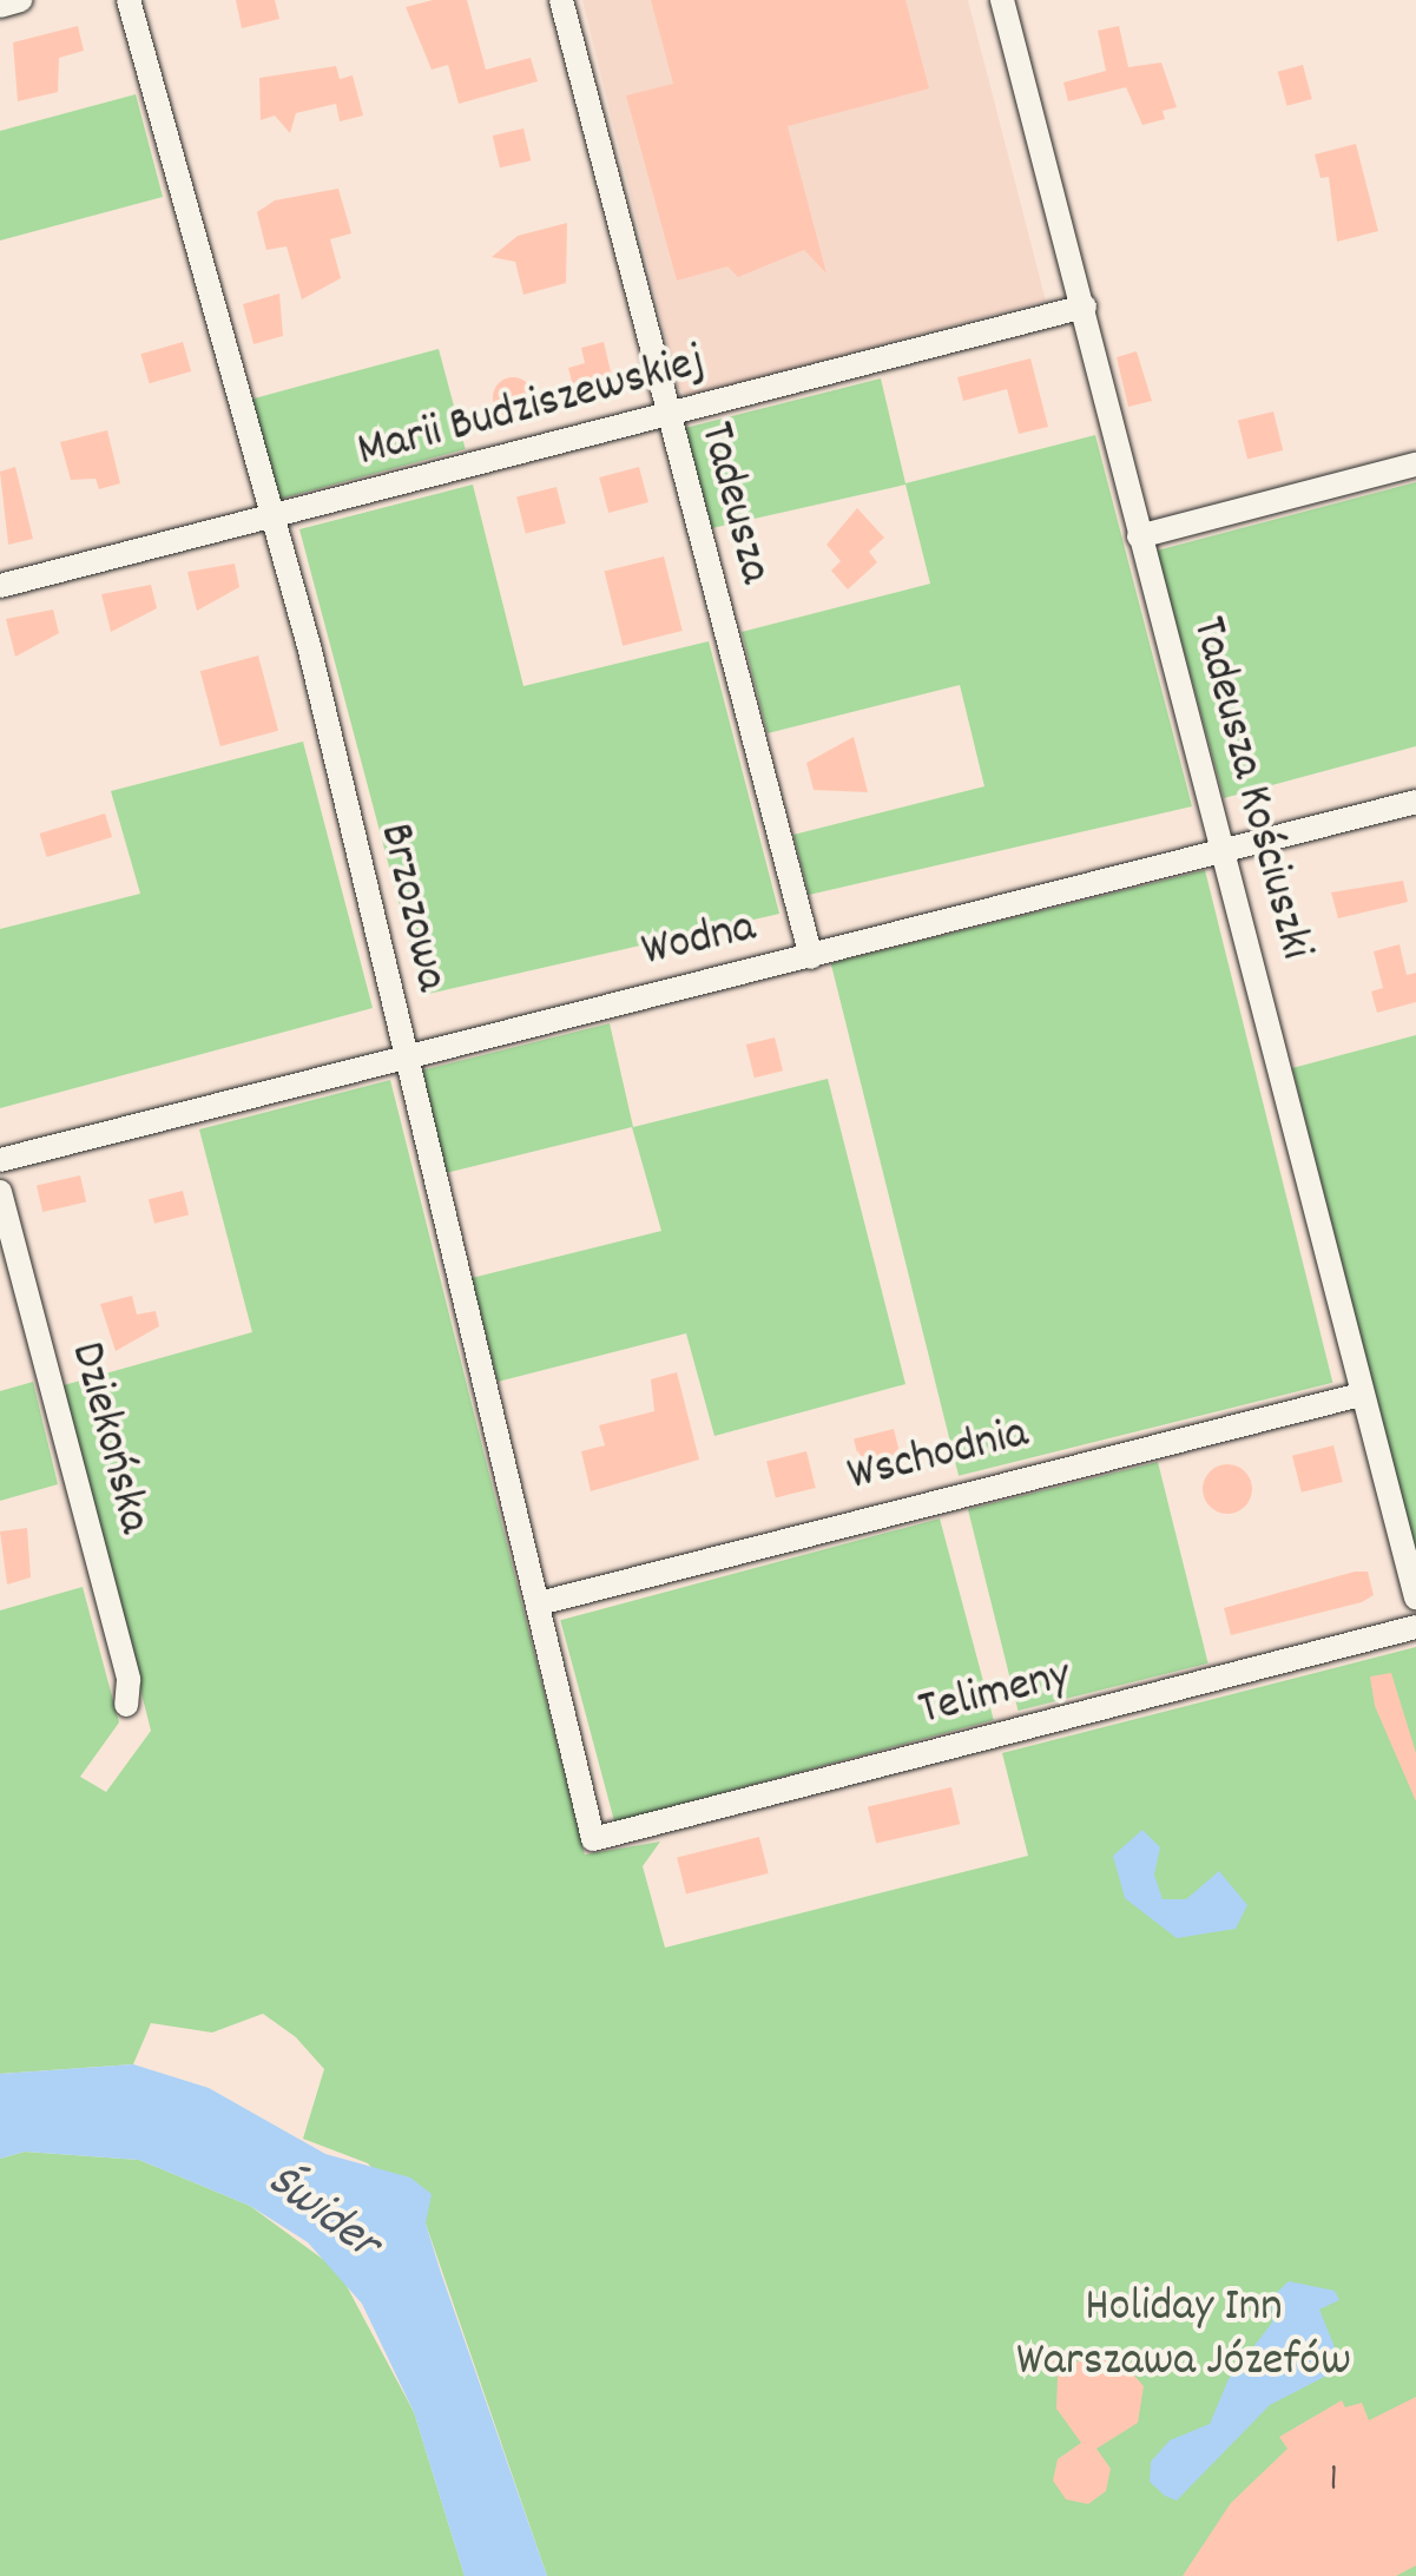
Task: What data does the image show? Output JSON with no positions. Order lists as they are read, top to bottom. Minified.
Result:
{"streets":{"street":["Marii Budziszewskiej","Tadeusza","Tadeusza Kościuszki","Brzozowa","Wodna","Dziekońska","Wschodnia","Telimeny"]},"crossings":[["Marii Budziszewskiej","Tadeusza"],["Marii Budziszewskiej","Tadeusza Kościuszki"],["Marii Budziszewskiej","Brzozowa"],["Tadeusza","Wodna"],["Tadeusza Kościuszki","Wodna"],["Tadeusza Kościuszki","Wschodnia"],["Brzozowa","Wodna"],["Brzozowa","Wschodnia"],["Brzozowa","Telimeny"]],"water":["Świder"],"parks":["Holiday Inn Warszawa Józefów"],"house_numbers":["1"]}
